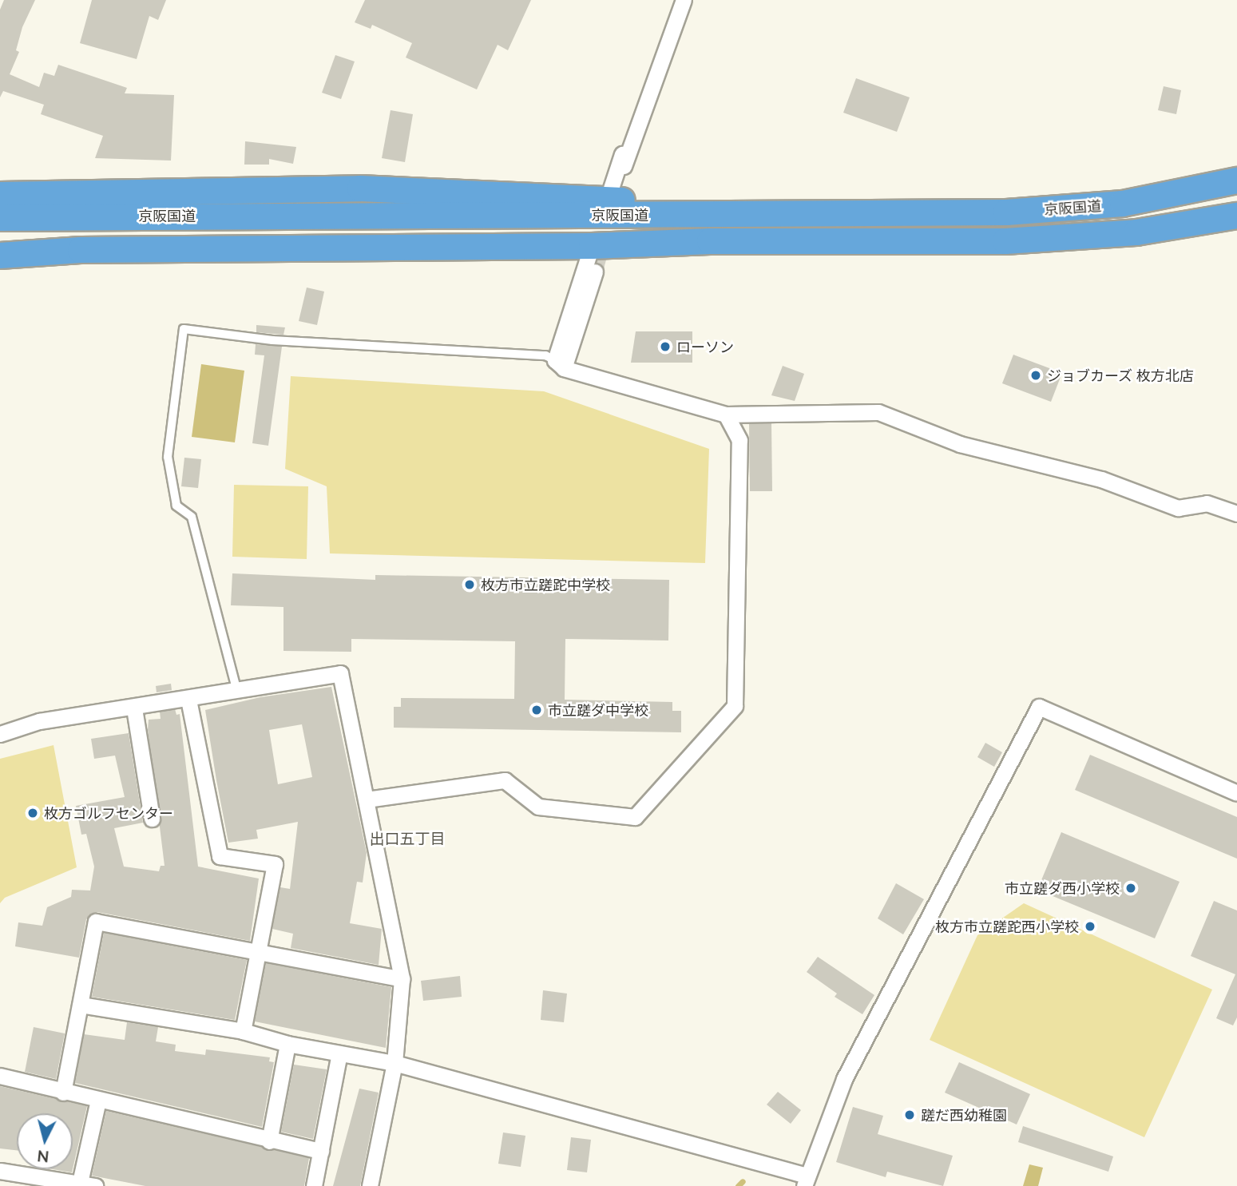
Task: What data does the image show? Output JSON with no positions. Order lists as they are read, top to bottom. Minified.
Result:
{"streets":{"highway":["京阪国道"]},"districts":["出口五丁目"],"places":["ローソン","ジョブカーズ 枚方北店","枚方市立蹉跎中学校","市立蹉ダ中学校","枚方ゴルフセンター","市立蹉ダ西小学校","枚方市立蹉跎西小学校","蹉だ西幼稚園"],"north":"bottom"}
